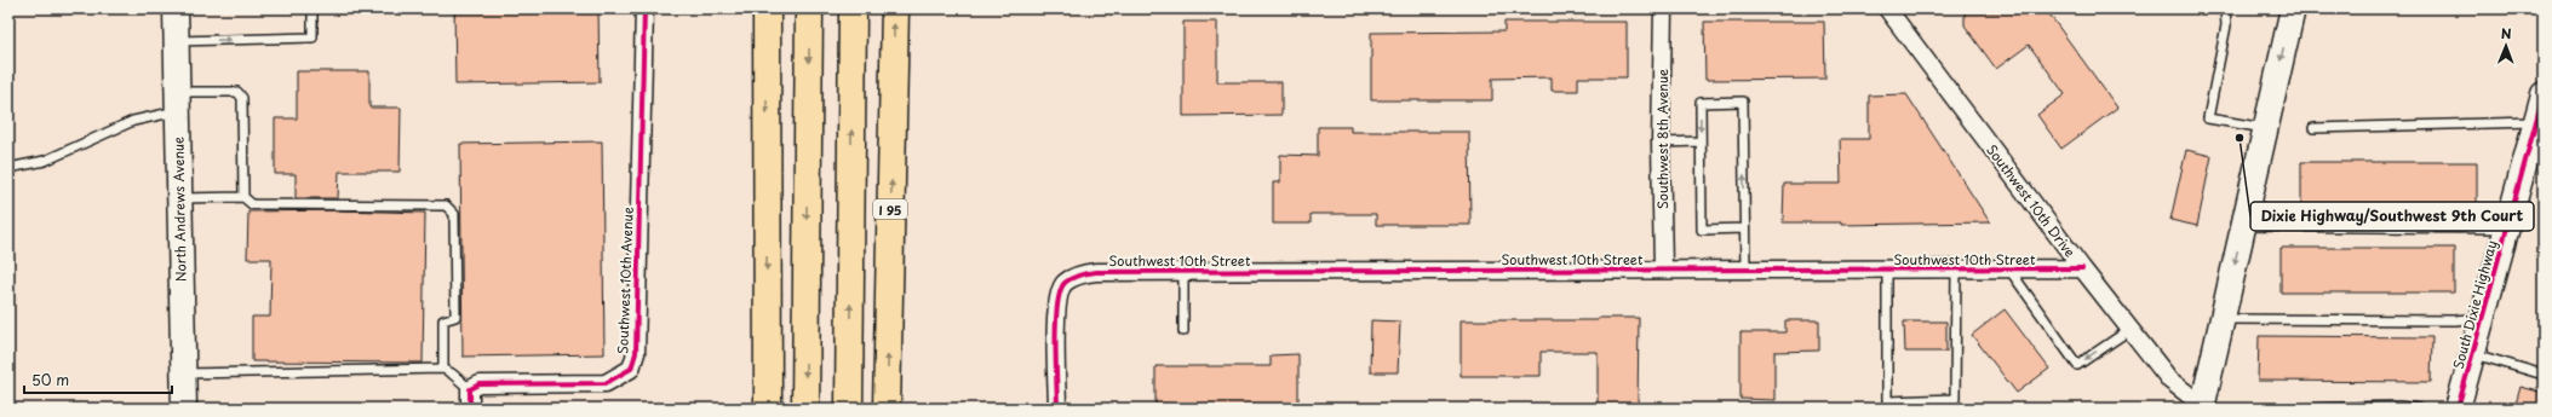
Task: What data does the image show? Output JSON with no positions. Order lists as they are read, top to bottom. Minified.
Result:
{"streets":{"highway":["I 95"],"main road":["North Andrews Avenue","South Dixie Highway"],"street":["Southwest 8th Avenue","Southwest 10th Drive","Southwest 10th Street","Southwest 10th Avenue"]},"crossings":[["Southwest 8th Avenue","Southwest 10th Street"],["Southwest 10th Drive","Southwest 10th Street"]],"places":["Dixie Highway/Southwest 9th Court"],"scale_bar":"50 m","north":"top"}
